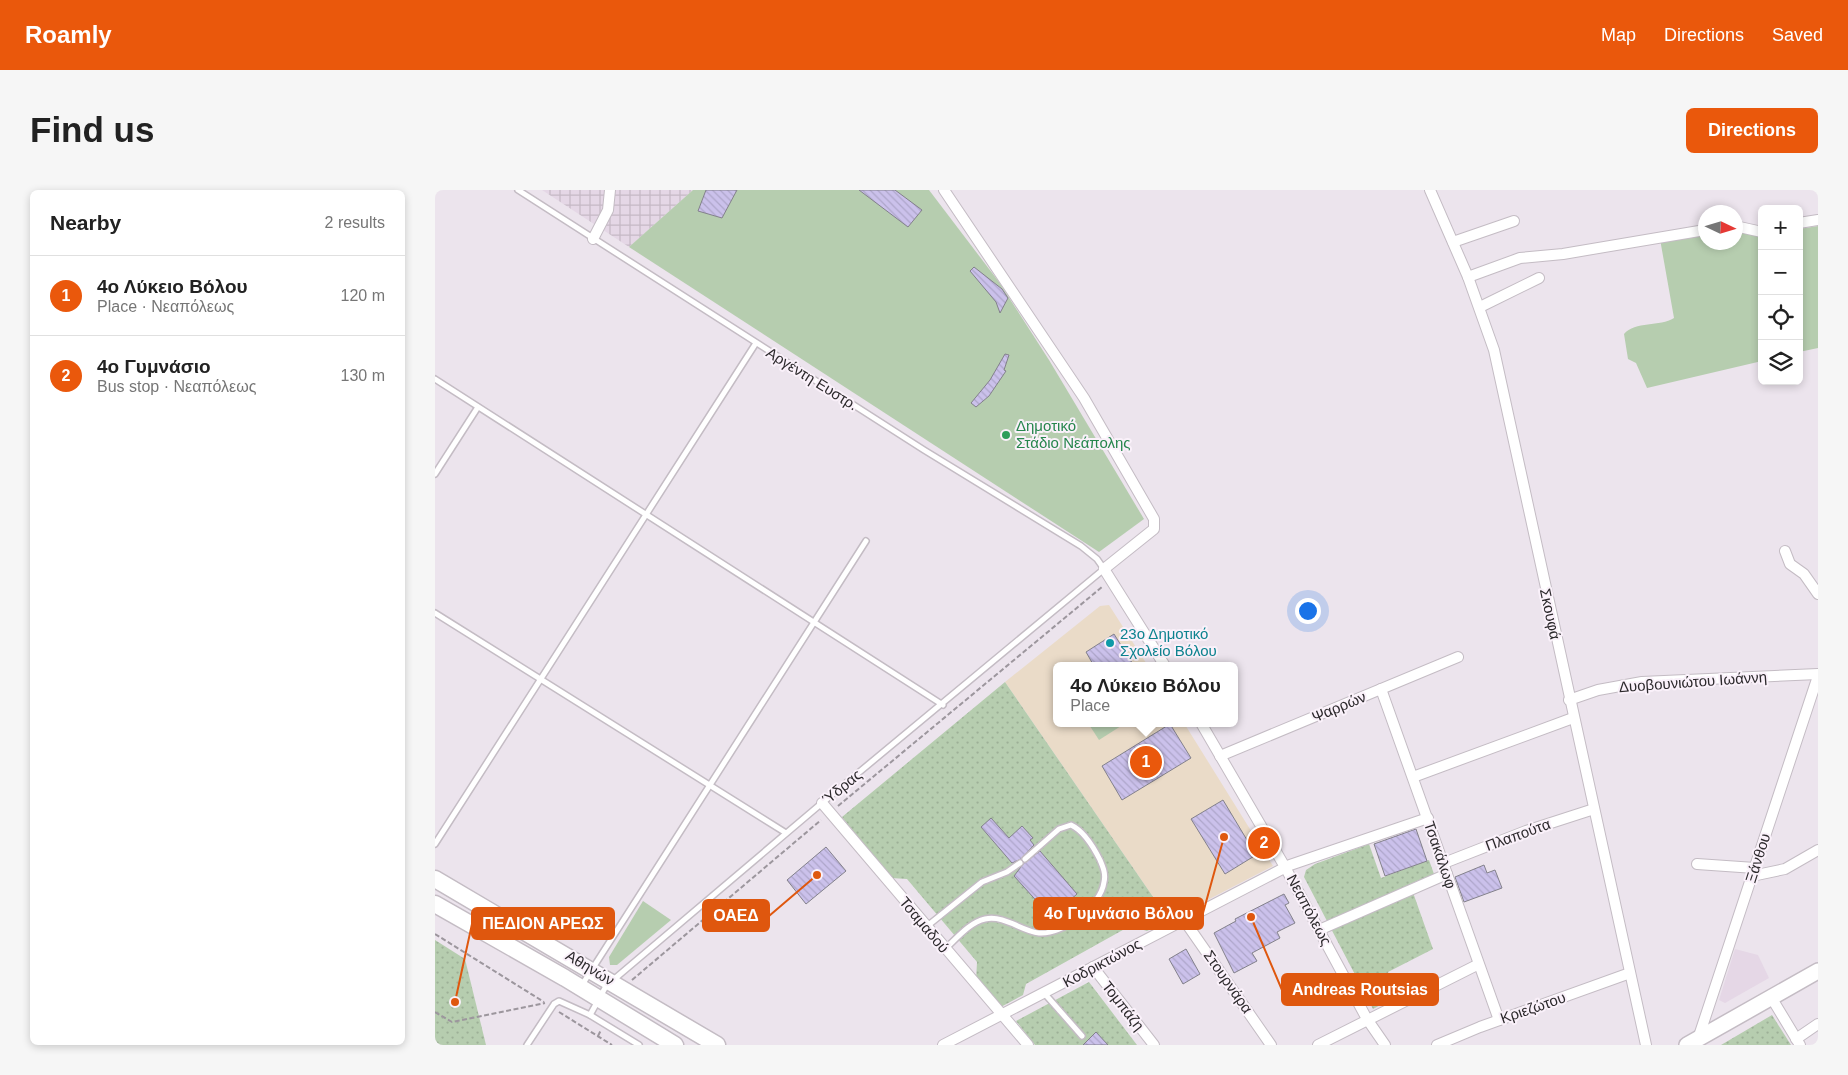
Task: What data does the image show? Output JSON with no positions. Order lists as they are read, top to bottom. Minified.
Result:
{"streets":{"main road":["Αθηνών"],"street":["Σκουφά","Δυοβουνιώτου Ιωάννη","Ψαρρών","Πλαπούτα","Τσακάλωφ","Ξάνθου","Νεαπόλεως","Τσαμαδού","Κοδρικτώνος","Στουρνάρα","Τομπάζη","Κριεζώτου"],"lane":["Αργέντη Ευστρ.","Ύδρας"]},"crossings":[["Αργέντη Ευστρ.","Ύδρας"],["Σκουφά","Δυοβουνιώτου Ιωάννη"],["Σκουφά","Πλαπούτα"],["Σκουφά","Κριεζώτου"],["Δυοβουνιώτου Ιωάννη","Ξάνθου"],["Ψαρρών","Τσακάλωφ"],["Ψαρρών","Νεαπόλεως"],["Ύδρας","Τσαμαδού"],["Ύδρας","Αθηνών"],["Πλαπούτα","Τσακάλωφ"],["Τσακάλωφ","Κοδρικτώνος"],["Τσακάλωφ","Κριεζώτου"],["Νεαπόλεως","Κοδρικτώνος"],["Τσαμαδού","Κοδρικτώνος"],["Κοδρικτώνος","Στουρνάρα"],["Κοδρικτώνος","Τομπάζη"]],"places":["Δημοτικό Στάδιο Νεάπολης","23ο Δημοτικό Σχολείο Βόλου","4ο Γυμνάσιο Βόλου","ΟΑΕΔ","Andreas Routsias","ΠΕΔΙΟΝ ΑΡΕΩΣ"],"north":"right","page":{"header":"Roamly","nav":["Map","Directions","Saved"],"buttons":"Directions","title":"Find us","heading":["Nearby","2 results"],"map_buttons":["+","−"],"list":[{"mark":"1","name":"4ο Λύκειο Βόλου","note":"Place · Νεαπόλεως","value":"120 m"},{"mark":"2","name":"4ο Γυμνάσιο","note":"Bus stop · Νεαπόλεως","value":"130 m"}],"popup":["4ο Λύκειο Βόλου","Place"],"pins":["1","2"]}}
